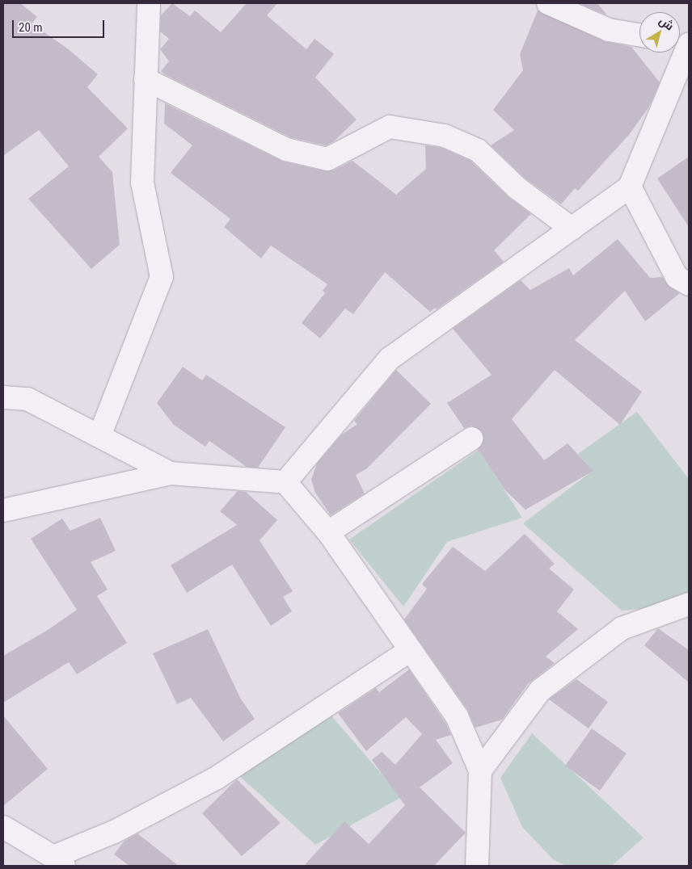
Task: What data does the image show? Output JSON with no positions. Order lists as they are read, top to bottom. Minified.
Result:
{"scale_bar":"20 m","north":"top right"}
